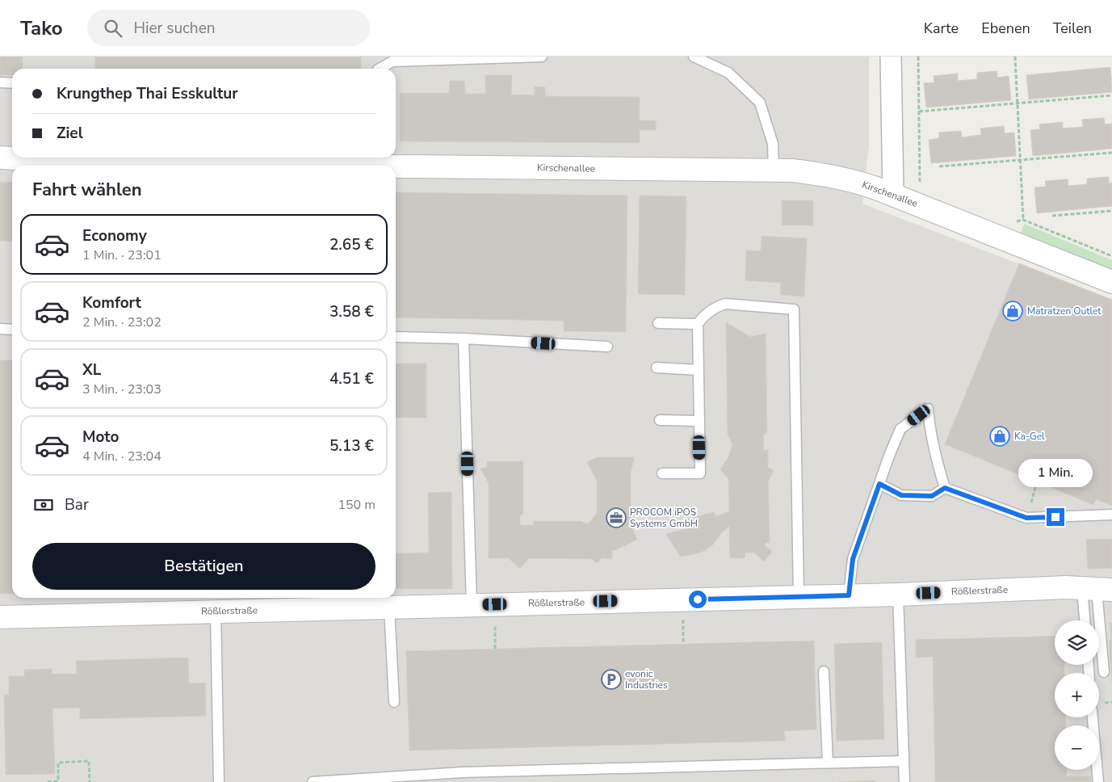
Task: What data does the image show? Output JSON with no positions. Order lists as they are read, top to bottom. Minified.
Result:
{"streets":{"main road":["Kirschenallee","Rößlerstraße"]},"places":{"shop":["Matratzen Outlet","Ka-Gel"],"office":["PROCOM iPOS Systems GmbH"],"parking":["evonic Industries"]},"page":{"header":"Tako","search":"Hier suchen","nav":["Karte","Ebenen","Teilen"],"banner":["Krungthep Thai Esskultur","Ziel"],"heading":"Fahrt wählen","list":[{"name":"Economy","note":"1 Min. · 23:01","value":"2.65 €"},{"name":"Komfort","note":"2 Min. · 23:02","value":"3.58 €"},{"name":"XL","note":"3 Min. · 23:03","value":"4.51 €"},{"name":"Moto","note":"4 Min. · 23:04","value":"5.13 €"}],"bubble":"1 Min.","pay":["Bar","150 m"],"buttons":"Bestätigen","map_buttons":["+","−"]}}
